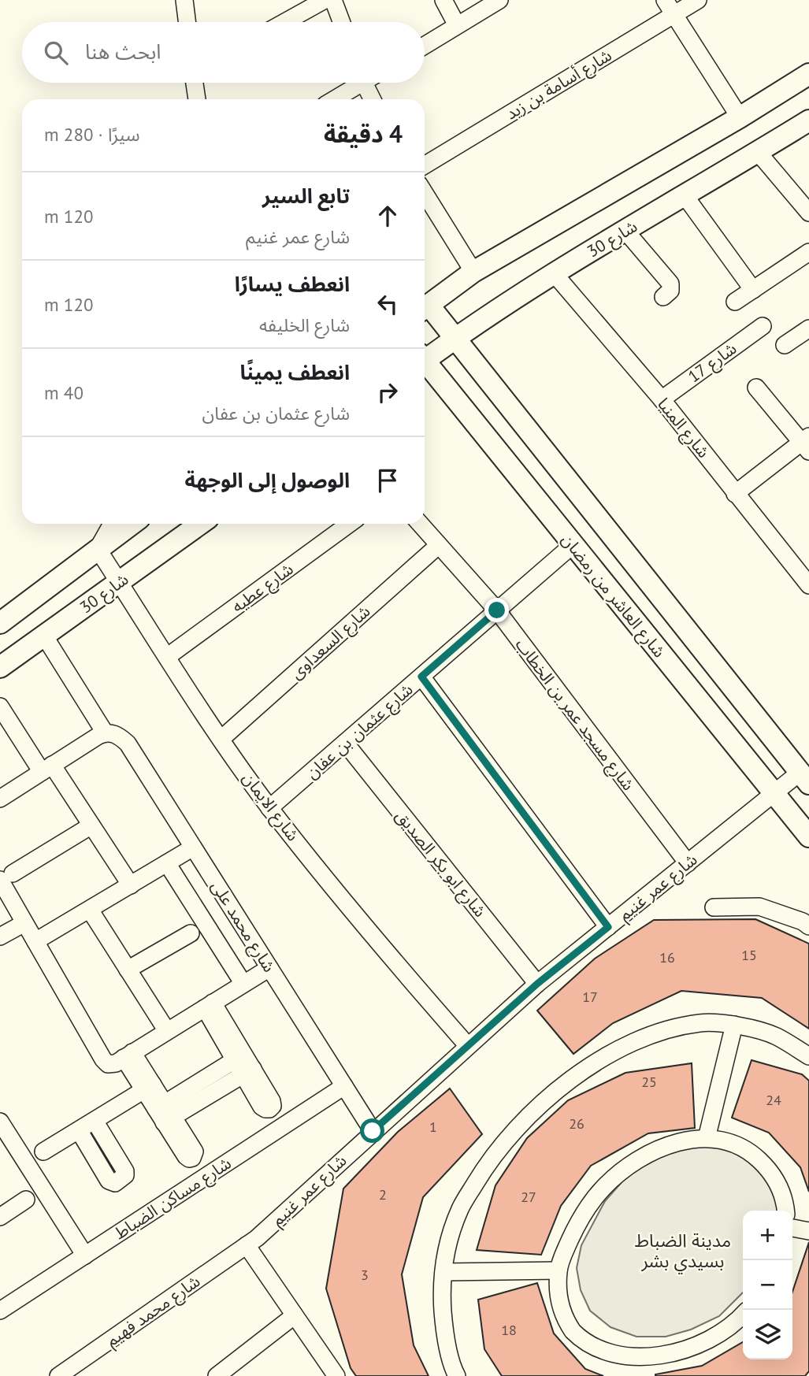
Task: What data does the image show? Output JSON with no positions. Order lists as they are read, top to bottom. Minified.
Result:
{"streets":{"street":["شارع أسامة بن زيد","شارع 30","شارع 17","شارع المنيا","شارع عطيه","شارع العاشر من رمضان","شارع السعداوى","شارع مسجد عمر بن الخطاب","شارع عثمان بن عفان","شارع الايمان","شارع ابو بكر الصديق","شارع عمر غنيم","شارع محمد على","شارع مساكن الضباط","شارع محمد فهيم"]},"crossings":[["شارع 30","شارع المنيا"],["شارع 30","شارع الايمان"],["شارع 17","شارع المنيا"],["شارع عطيه","شارع الايمان"],["شارع العاشر من رمضان","شارع عثمان بن عفان"],["شارع العاشر من رمضان","شارع عمر غنيم"],["شارع السعداوى","شارع مسجد عمر بن الخطاب"],["شارع السعداوى","شارع الايمان"],["شارع مسجد عمر بن الخطاب","شارع عثمان بن عفان"],["شارع مسجد عمر بن الخطاب","شارع عمر غنيم"],["شارع عثمان بن عفان","شارع الايمان"],["شارع عثمان بن عفان","شارع ابو بكر الصديق"],["شارع الايمان","شارع عمر غنيم"],["شارع ابو بكر الصديق","شارع عمر غنيم"],["شارع عمر غنيم","شارع محمد على"],["شارع عمر غنيم","شارع محمد فهيم"],["شارع محمد على","شارع مساكن الضباط"]],"districts":["مدينة الضباط بسيدي بشر"],"house_numbers":["15","16","17","25","24","26","1","2","27","3","18"],"page":{"search":"ابحث هنا","heading":["4 دقيقة","سيرًا · 280 m"],"list":[["تابع السير","شارع عمر غنيم","120 m"],["انعطف يسارًا","شارع الخليفه","120 m"],["انعطف يمينًا","شارع عثمان بن عفان","40 m"],"الوصول إلى الوجهة"],"map_buttons":["+","−"]}}
